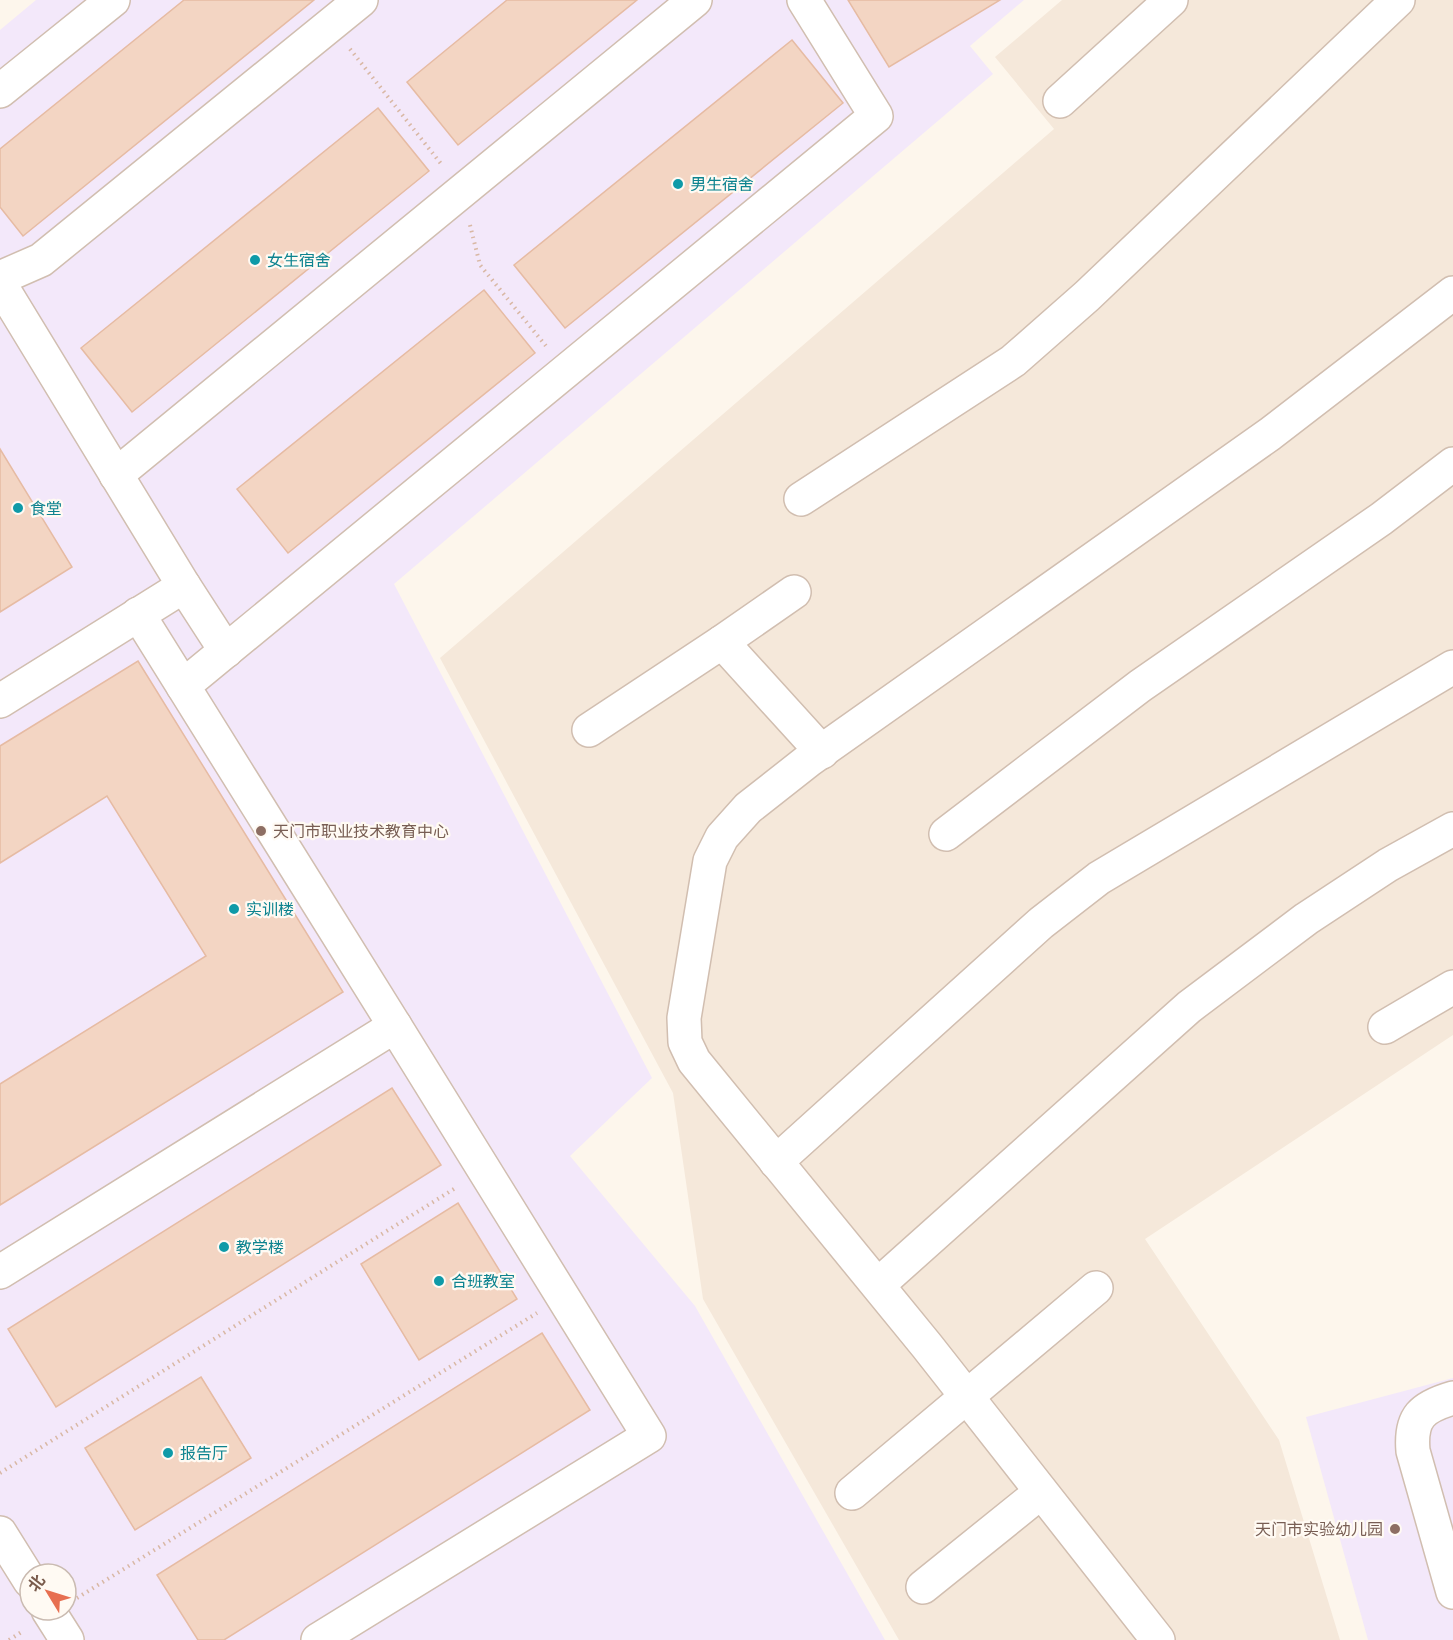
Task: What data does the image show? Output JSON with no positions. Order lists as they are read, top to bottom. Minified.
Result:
{"places":["男生宿舍","女生宿舍","食堂","天门市职业技术教育中心","实训楼","教学楼","合班教室","报告厅","天门市实验幼儿园"],"north":"top left"}
